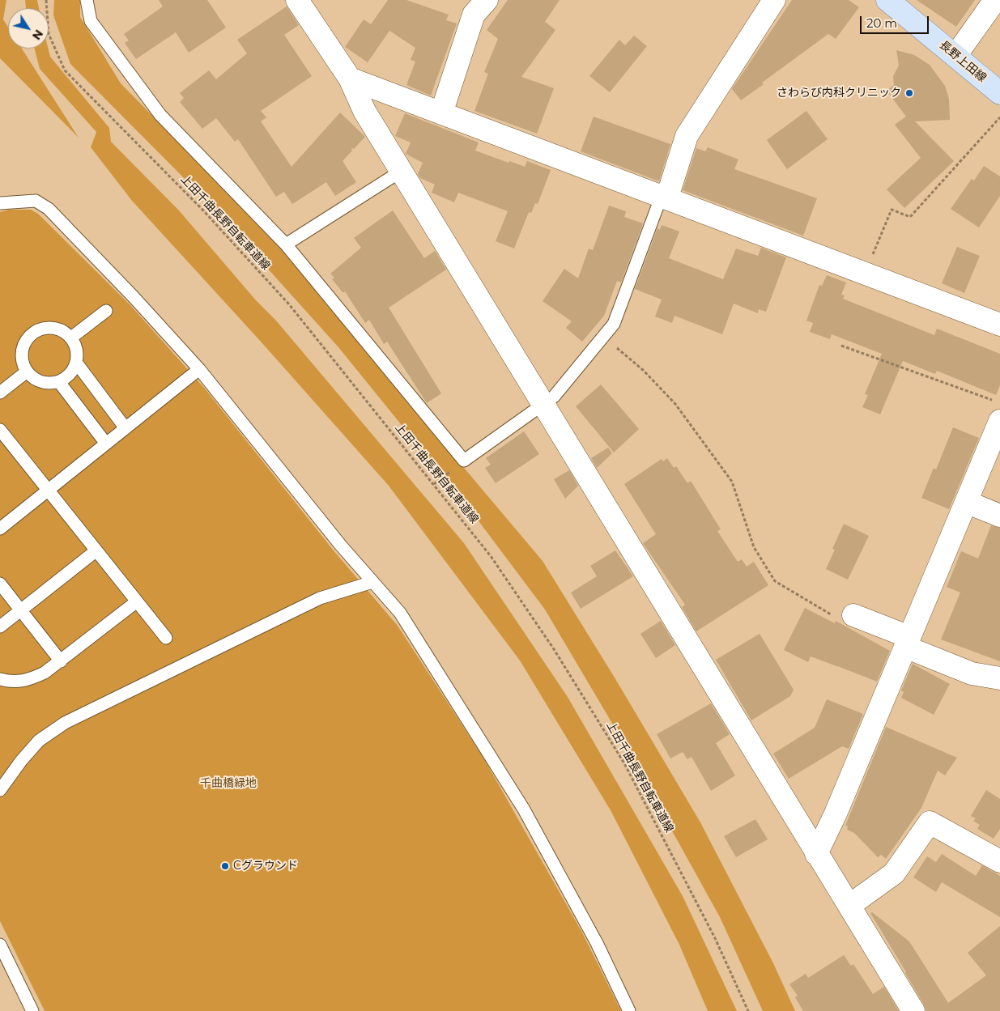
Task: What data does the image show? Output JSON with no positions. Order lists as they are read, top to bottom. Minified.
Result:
{"streets":{"main road":["長野上田線"],"path":["上田千曲長野自転車道線"]},"parks":["千曲橋緑地"],"places":["さわらび内科クリニック","Cグラウンド"],"scale_bar":"20 m","north":"bottom right"}
